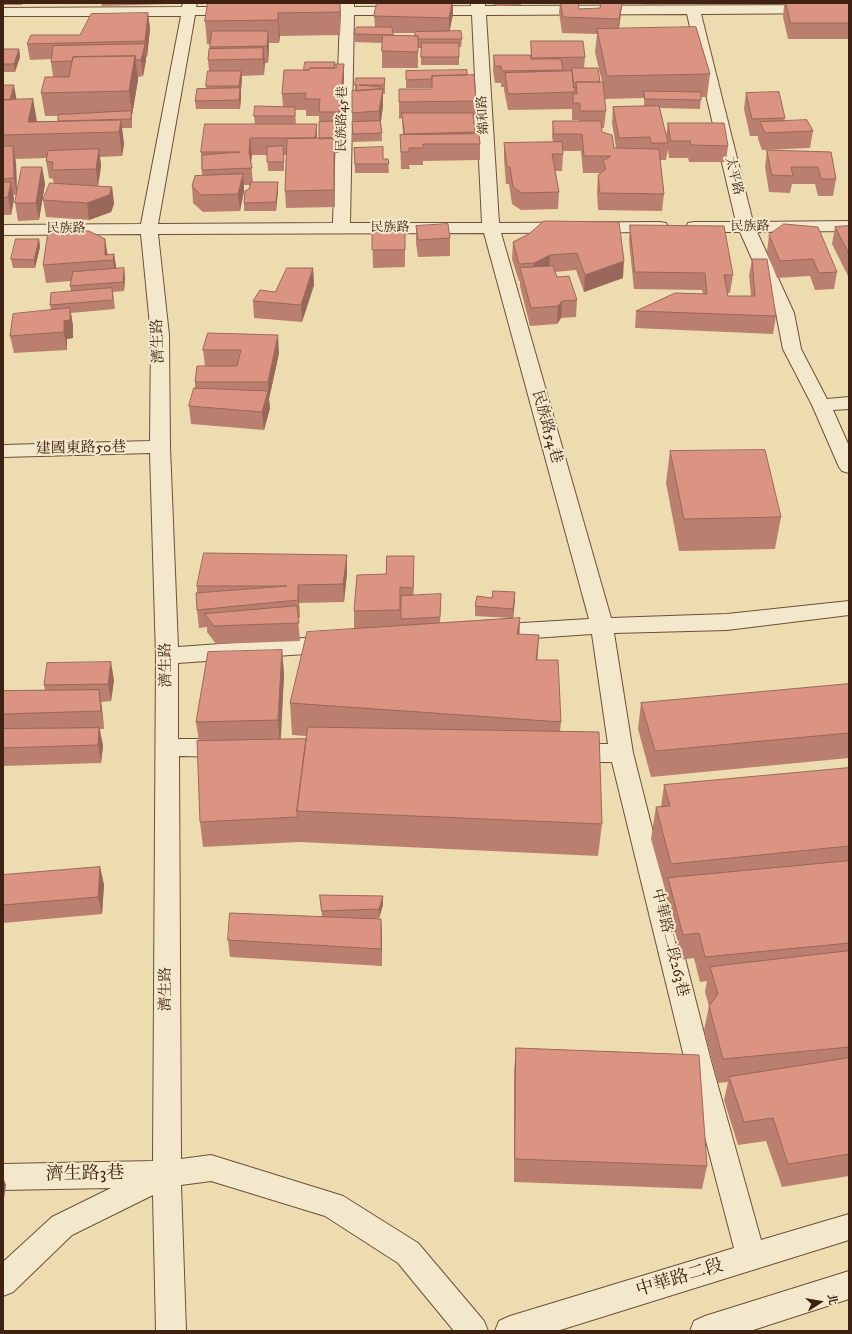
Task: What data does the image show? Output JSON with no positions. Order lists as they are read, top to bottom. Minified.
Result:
{"streets":{"street":["綿和路","民族路45巷","太平路","民族路","濟生路","民族路54巷","建國東路50巷","中華路二段263巷","濟生路3巷","中華路二段"]},"crossings":[["綿和路","民族路"],["綿和路","民族路54巷"],["民族路45巷","民族路"],["太平路","民族路"],["民族路","濟生路"],["民族路","民族路54巷"],["濟生路","建國東路50巷"],["濟生路","濟生路3巷"],["民族路54巷","中華路二段263巷"],["中華路二段263巷","中華路二段"]],"north":"right"}
